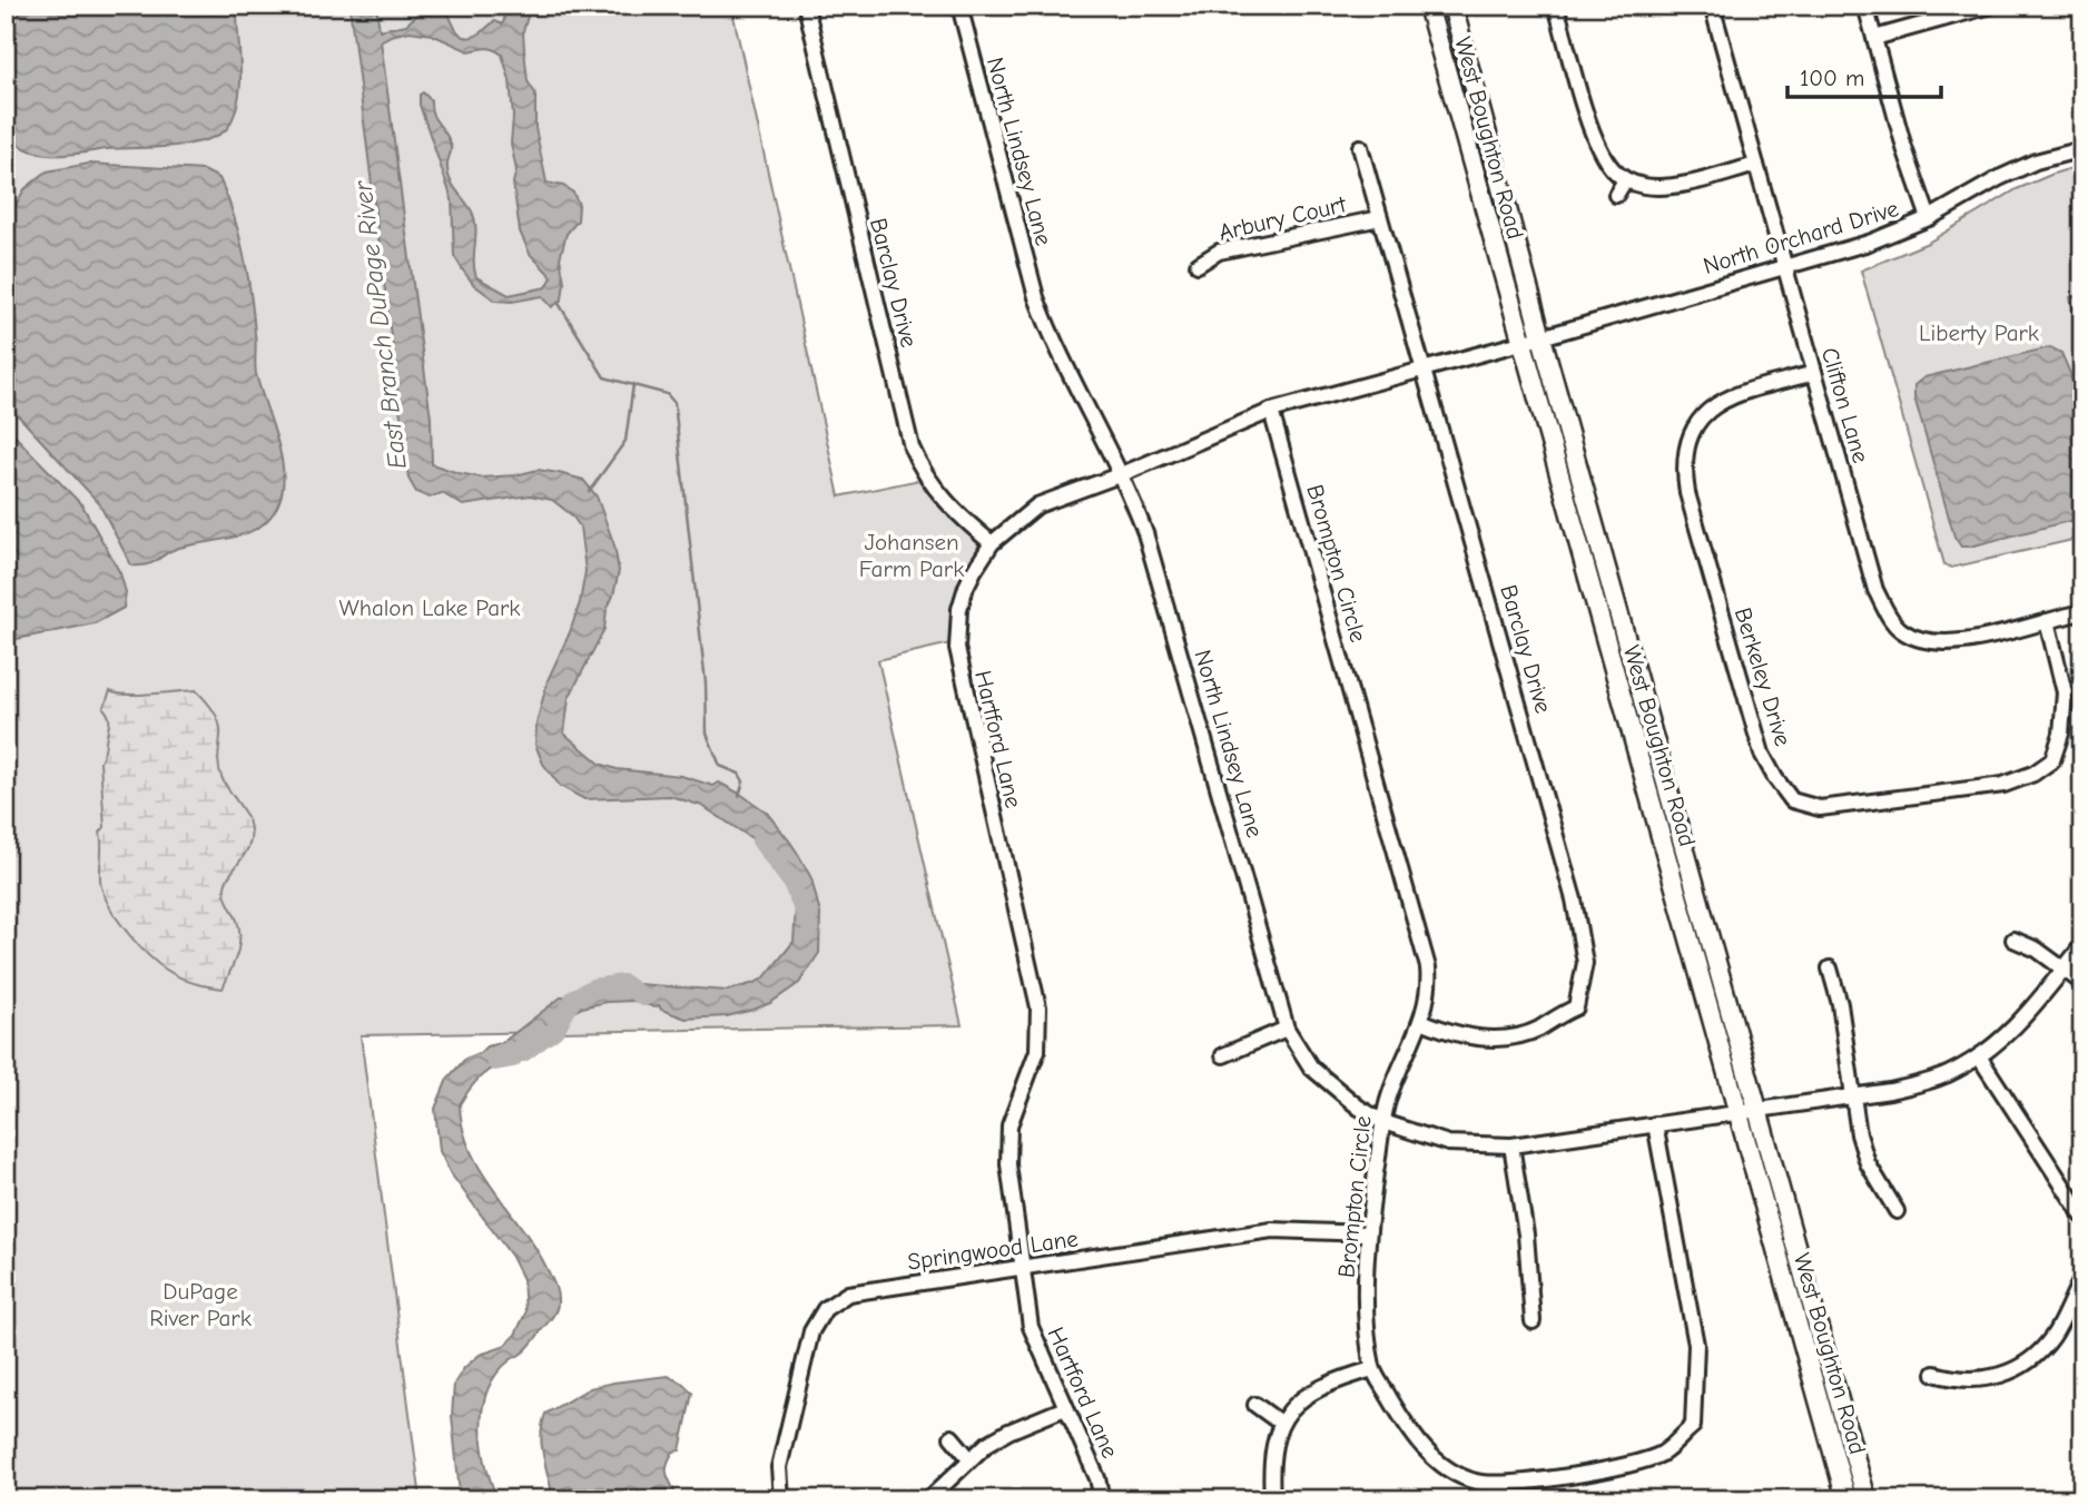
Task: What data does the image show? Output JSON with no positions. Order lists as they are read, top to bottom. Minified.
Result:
{"streets":{"main road":["West Boughton Road"],"street":["North Lindsey Lane","Arbury Court","North Orchard Drive","Barclay Drive","Clifton Lane","Brompton Circle","Berkeley Drive","Hartford Lane","Springwood Lane"]},"crossings":[["West Boughton Road","North Lindsey Lane"],["West Boughton Road","North Orchard Drive"],["West Boughton Road","Hartford Lane"],["North Lindsey Lane","Brompton Circle"],["North Lindsey Lane","Hartford Lane"],["Arbury Court","Barclay Drive"],["North Orchard Drive","Clifton Lane"],["North Orchard Drive","Hartford Lane"],["Barclay Drive","Brompton Circle"],["Barclay Drive","Hartford Lane"],["Clifton Lane","Berkeley Drive"],["Brompton Circle","Hartford Lane"],["Brompton Circle","Springwood Lane"],["Hartford Lane","Springwood Lane"]],"water":["East Branch DuPage River"],"parks":["Liberty Park","Johansen Farm Park","Whalon Lake Park","DuPage River Park"],"scale_bar":"100 m"}
